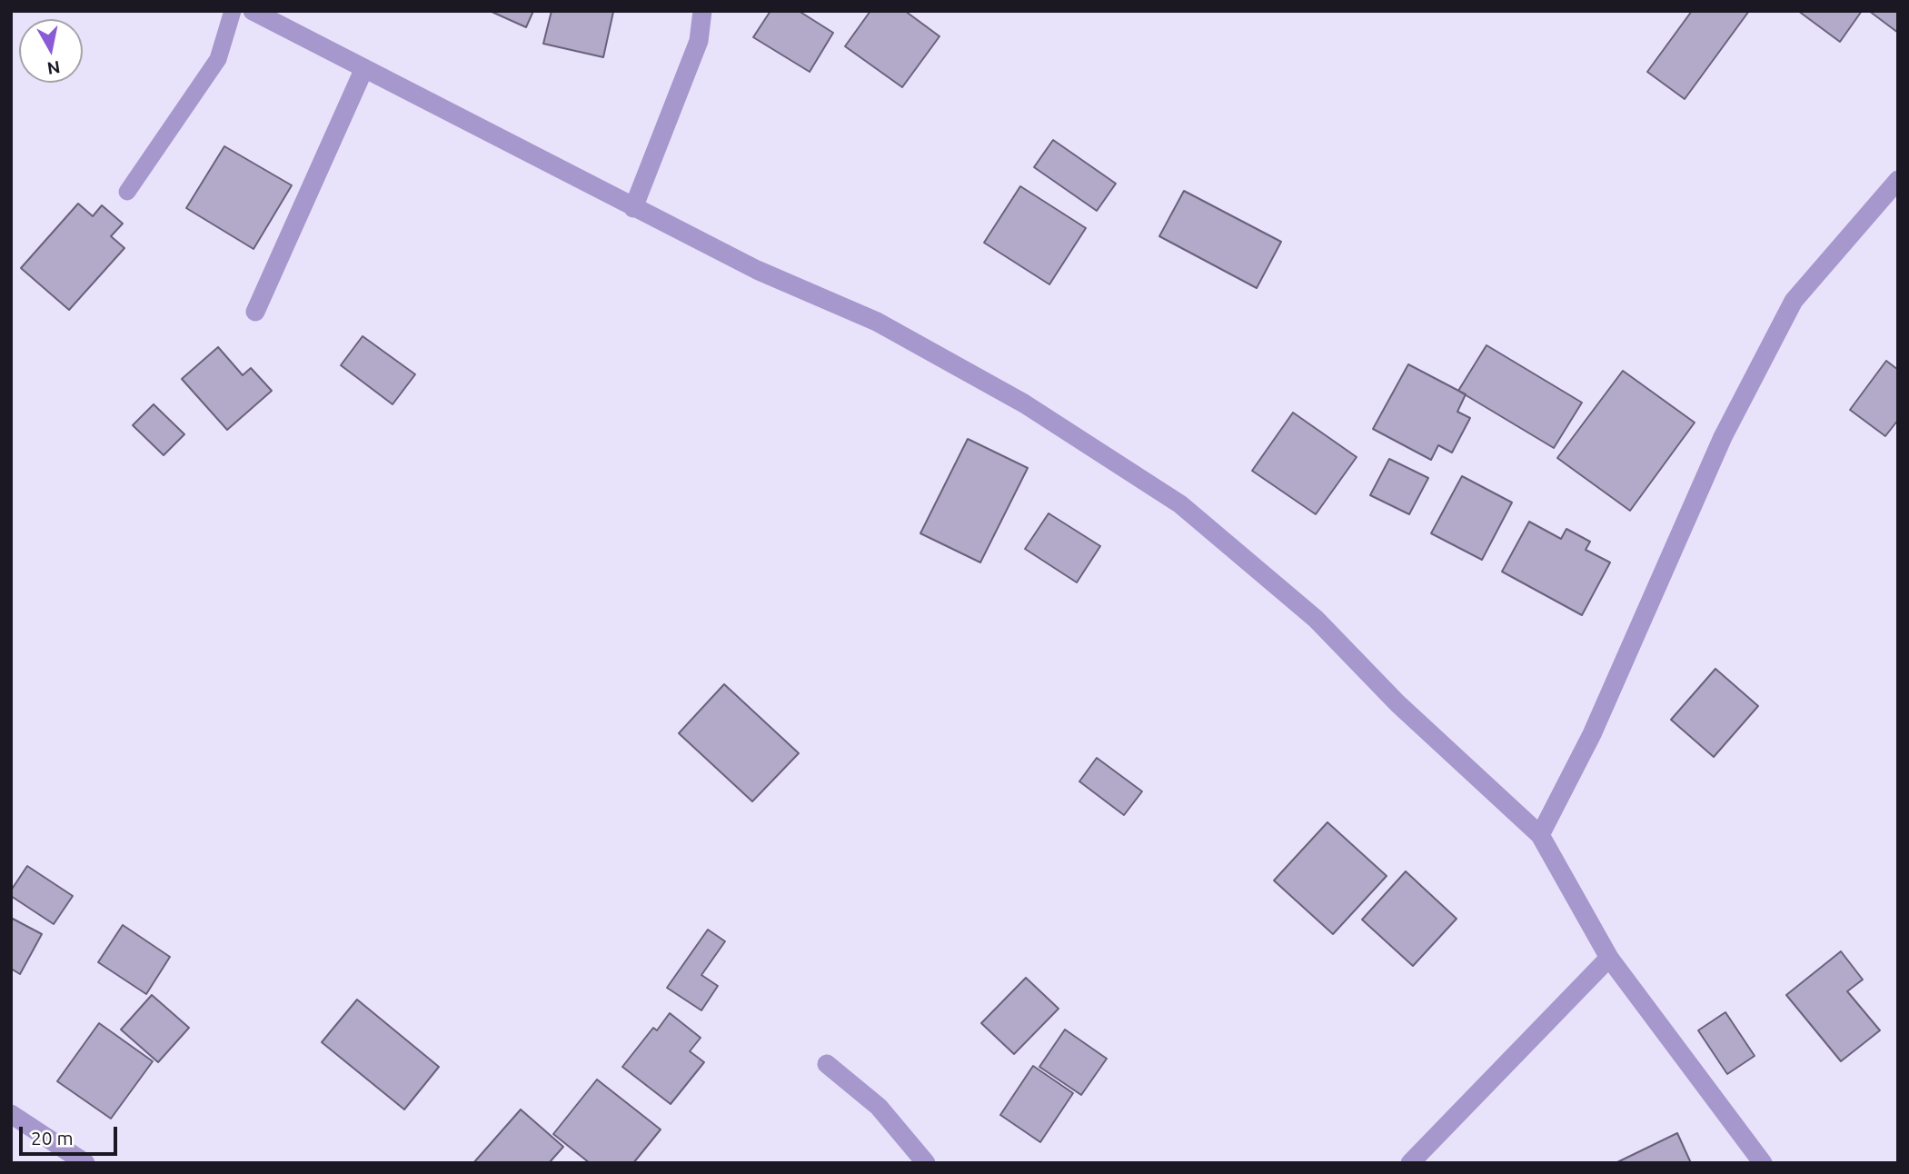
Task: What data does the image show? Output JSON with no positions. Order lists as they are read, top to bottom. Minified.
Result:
{"scale_bar":"20 m","north":"bottom"}
